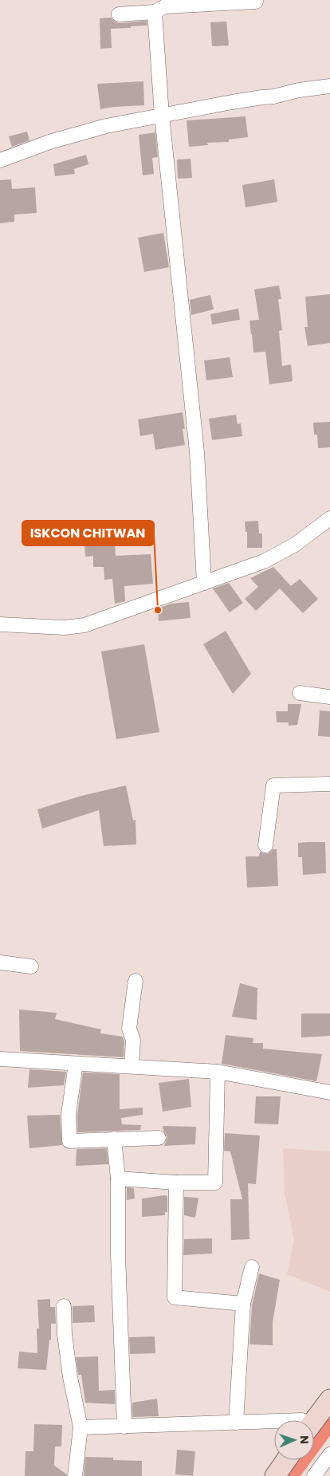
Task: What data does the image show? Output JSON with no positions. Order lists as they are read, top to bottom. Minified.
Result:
{"places":["ISKCON CHITWAN"],"north":"right"}
